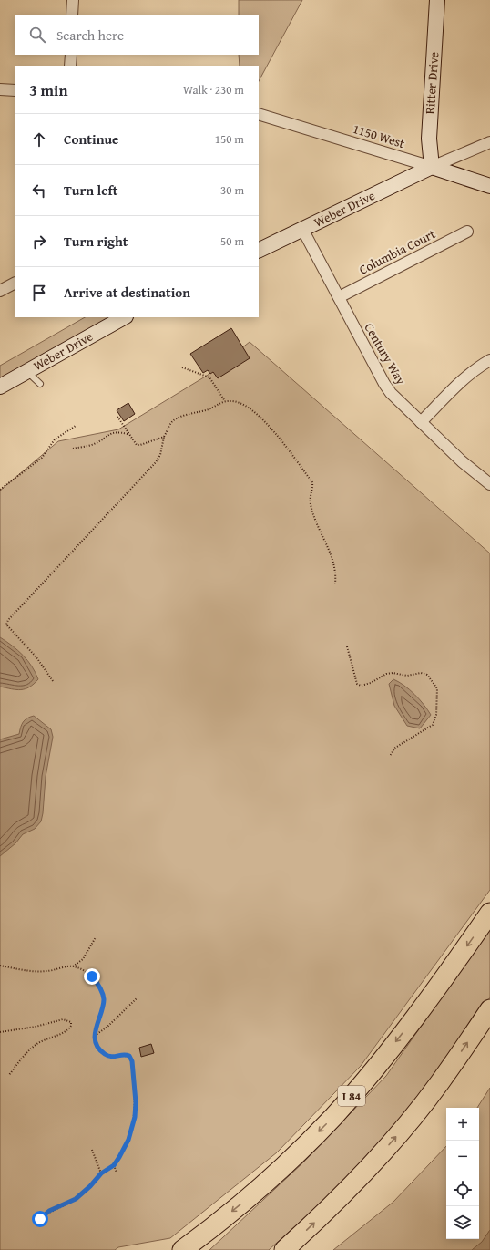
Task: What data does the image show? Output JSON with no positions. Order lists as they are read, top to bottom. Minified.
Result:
{"streets":{"highway":["I 84"],"street":["Ritter Drive","1150 West","Weber Drive","Columbia Court","Century Way"]},"crossings":[["Ritter Drive","1150 West"],["Ritter Drive","Weber Drive"],["1150 West","Weber Drive"],["Weber Drive","Century Way"],["Columbia Court","Century Way"]],"page":{"search":"Search here","heading":["3 min","Walk · 230 m"],"list":[["Continue","150 m"],["Turn left","30 m"],["Turn right","50 m"],"Arrive at destination"],"map_buttons":["+","−"]}}
